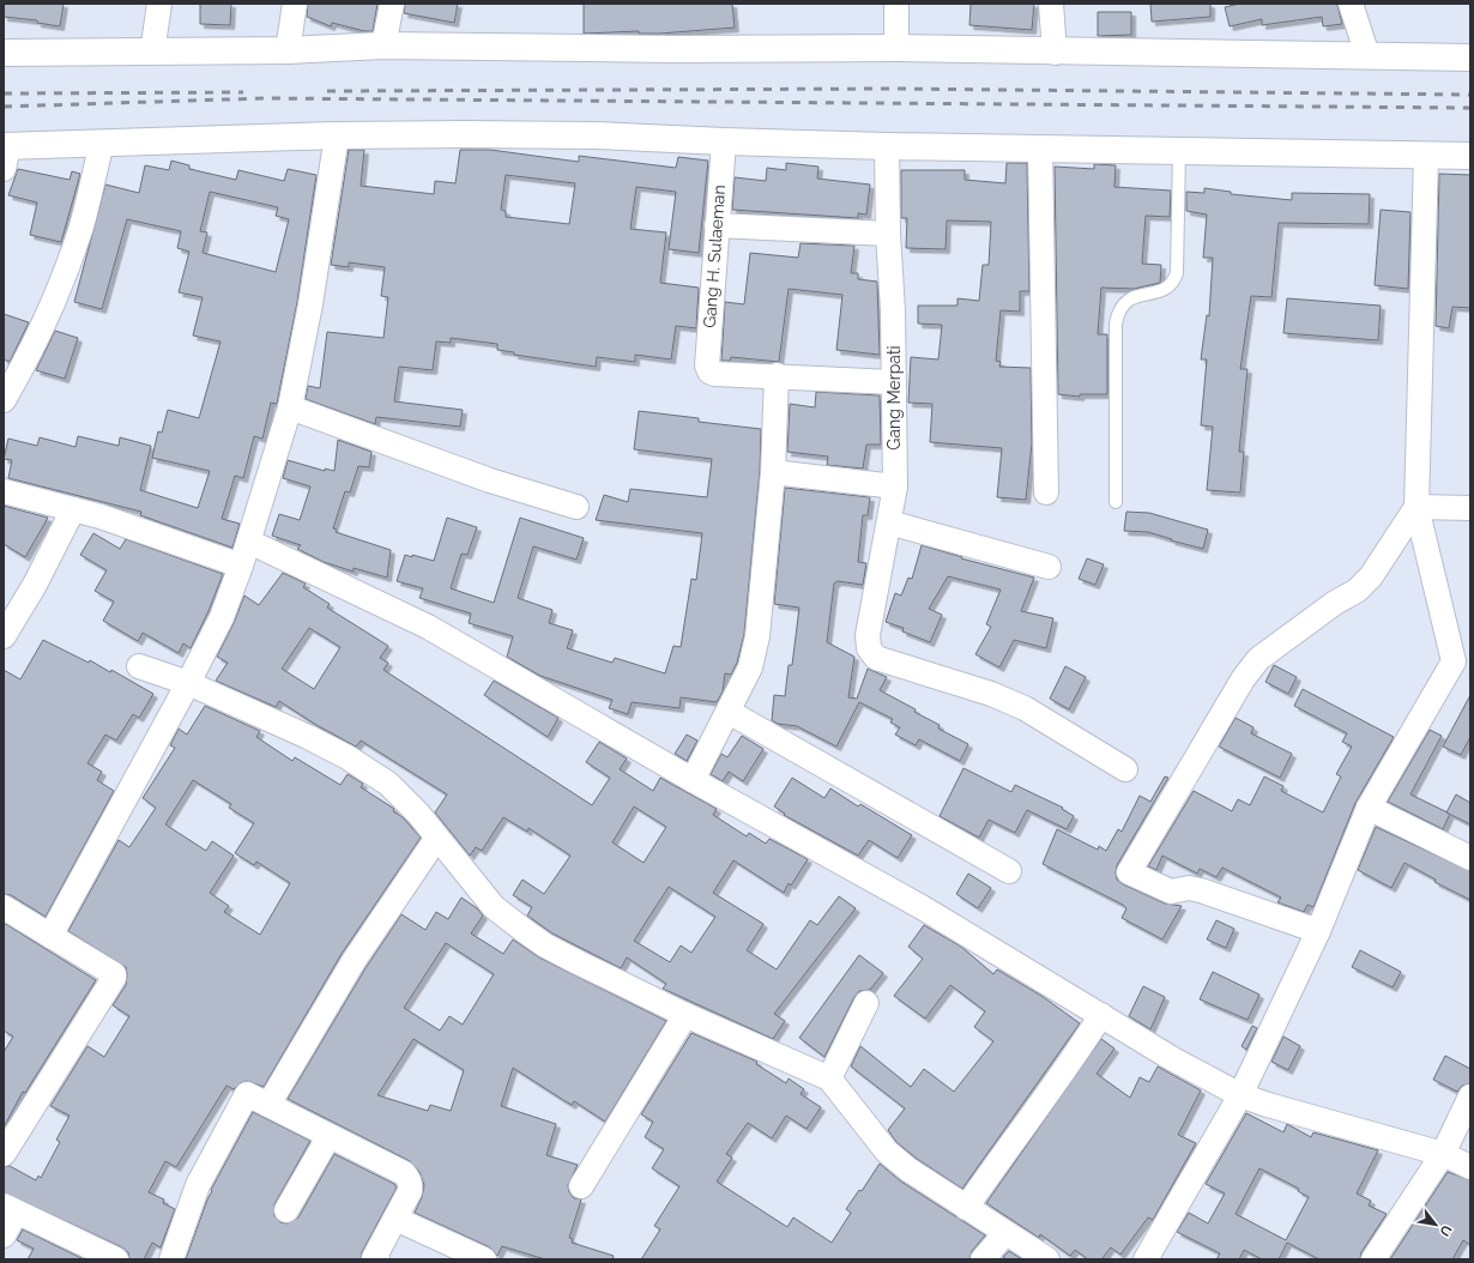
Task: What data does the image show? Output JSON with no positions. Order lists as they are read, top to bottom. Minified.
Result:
{"streets":{"street":["Gang H. Sulaeman","Gang Merpati"]},"north":"bottom right"}
